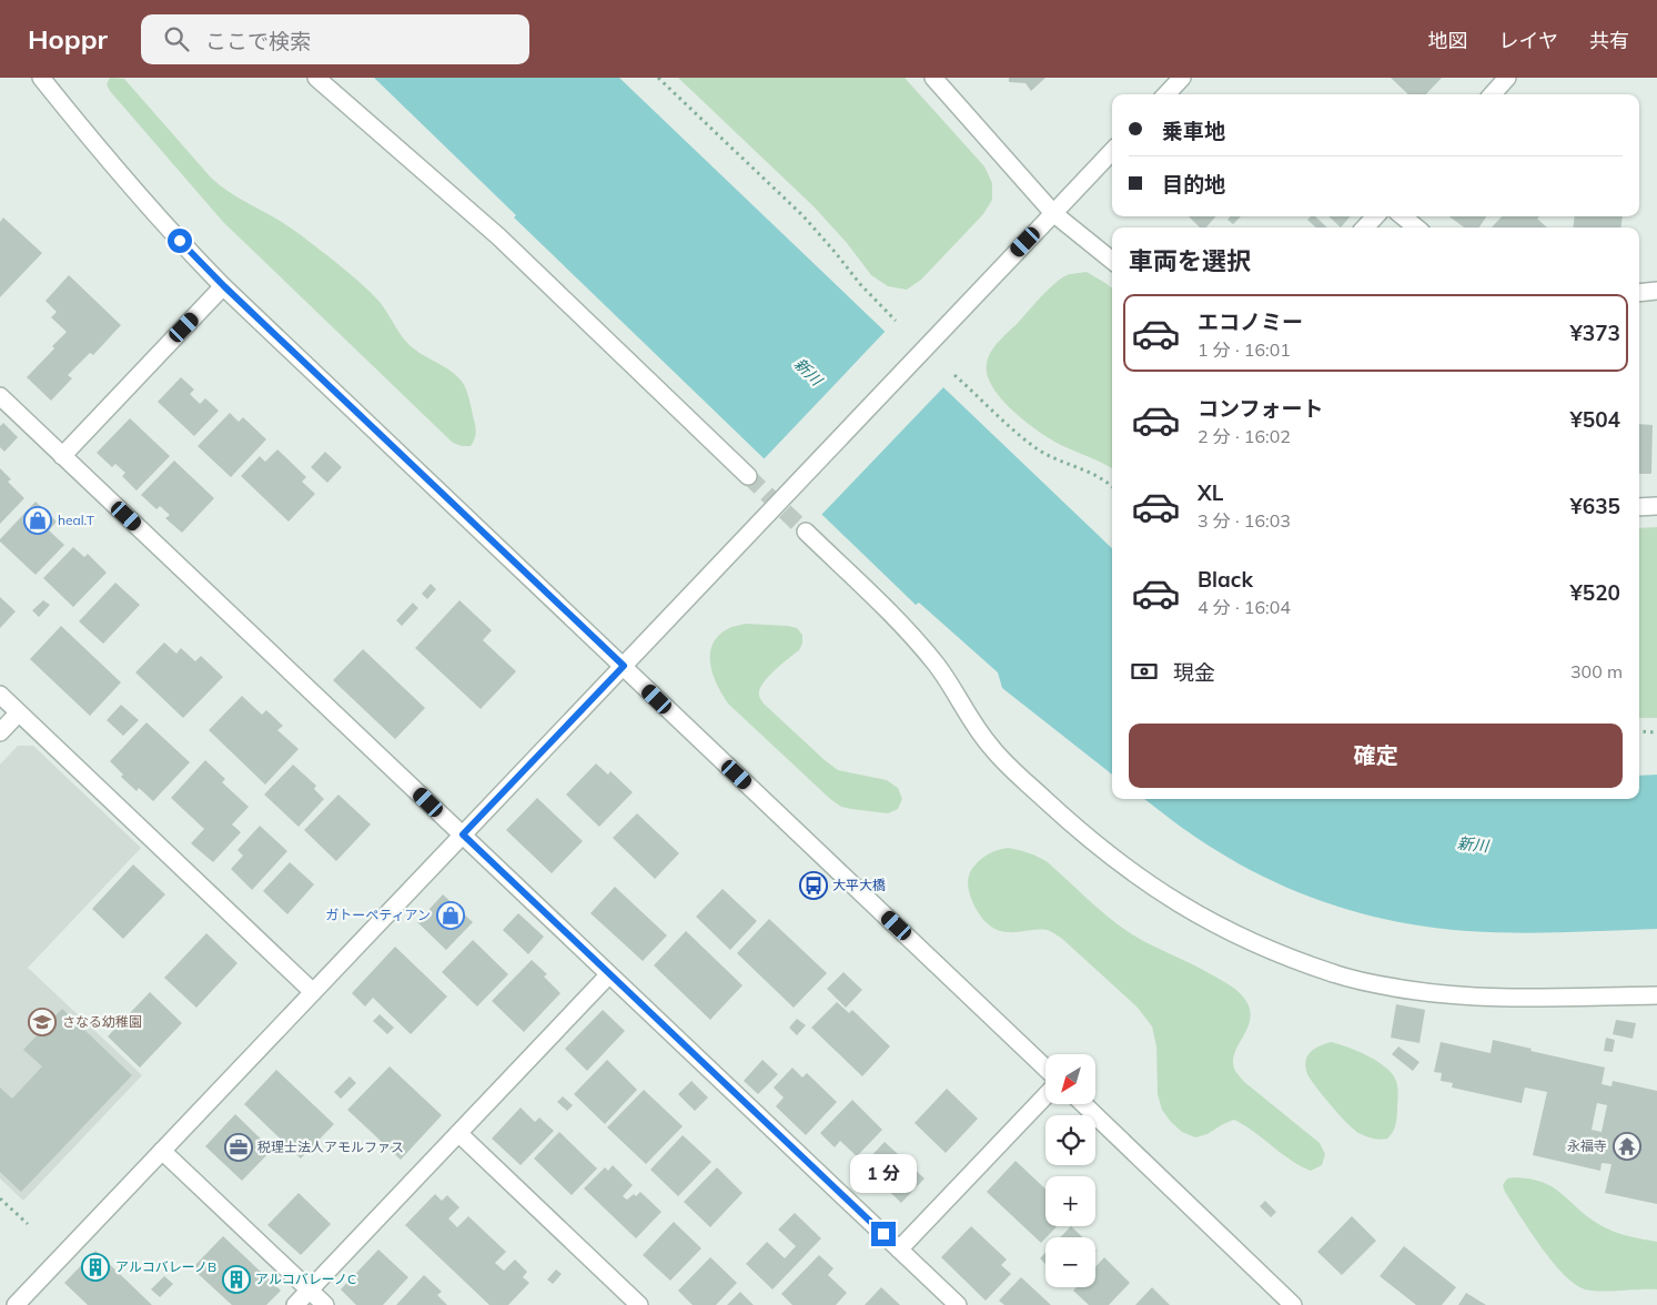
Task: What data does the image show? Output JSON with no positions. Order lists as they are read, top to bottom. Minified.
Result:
{"water":["新川"],"places":{"shop":["heal.T","ガトーペティアン"],"bus stop":["大平大橋"],"school or university":["さなる幼稚園"],"temple":["永福寺"],"office":["税理士法人アモルファス"],"building":["アルコバレーノB","アルコバレーノC"]},"north":"bottom left","page":{"header":"Hoppr","search":"ここで検索","nav":["地図","レイヤ","共有"],"banner":["乗車地","目的地"],"heading":"車両を選択","list":[{"name":"エコノミー","note":"1 分 · 16:01","value":"¥373"},{"name":"コンフォート","note":"2 分 · 16:02","value":"¥504"},{"name":"XL","note":"3 分 · 16:03","value":"¥635"},{"name":"Black","note":"4 分 · 16:04","value":"¥520"}],"pay":["現金","300 m"],"buttons":"確定","map_buttons":["+","−"],"bubble":"1 分"}}
